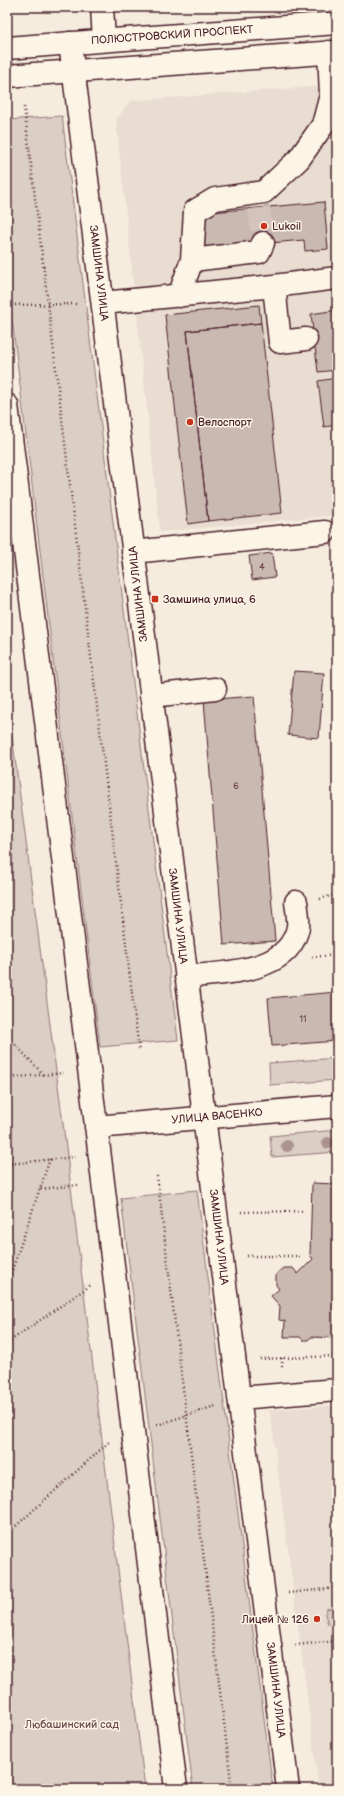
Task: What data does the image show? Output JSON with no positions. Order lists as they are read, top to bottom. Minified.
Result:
{"streets":{"street":["ПОЛЮСТРОВСКИЙ ПРОСПЕКТ","ЗАМШИНА УЛИЦА","УЛИЦА ВАСЕНКО"]},"crossings":[["ПОЛЮСТРОВСКИЙ ПРОСПЕКТ","ЗАМШИНА УЛИЦА"],["ЗАМШИНА УЛИЦА","УЛИЦА ВАСЕНКО"]],"parks":["Любашинский сад"],"places":{"other":["Lukoil","Велоспорт","Лицей № 126"],"transit":["Замшина улица, 6"]},"house_numbers":["4","6","11"]}
